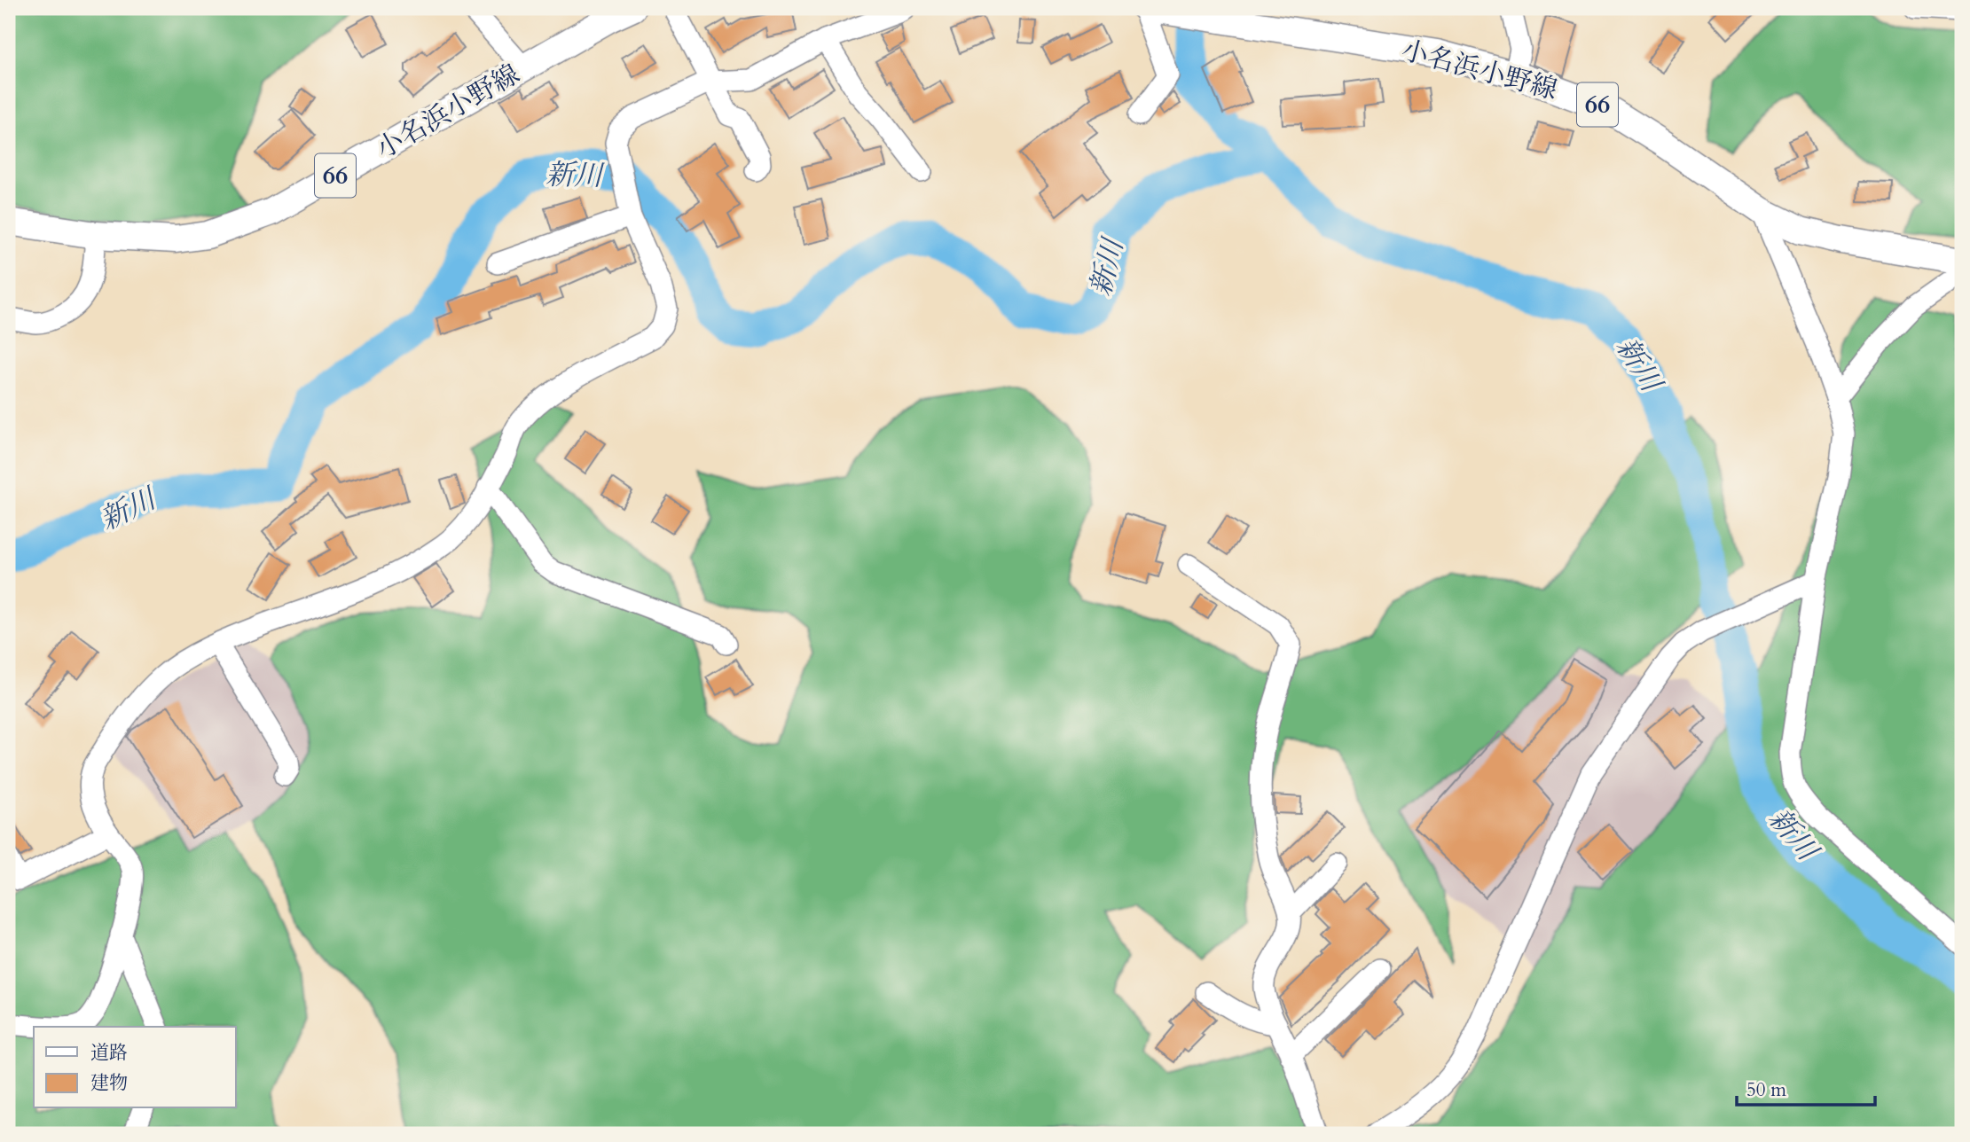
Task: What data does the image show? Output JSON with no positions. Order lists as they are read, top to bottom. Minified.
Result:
{"streets":{"main road":["小名浜小野線","66"]},"water":["新川"],"legend":["道路","建物"],"scale_bar":"50 m"}
